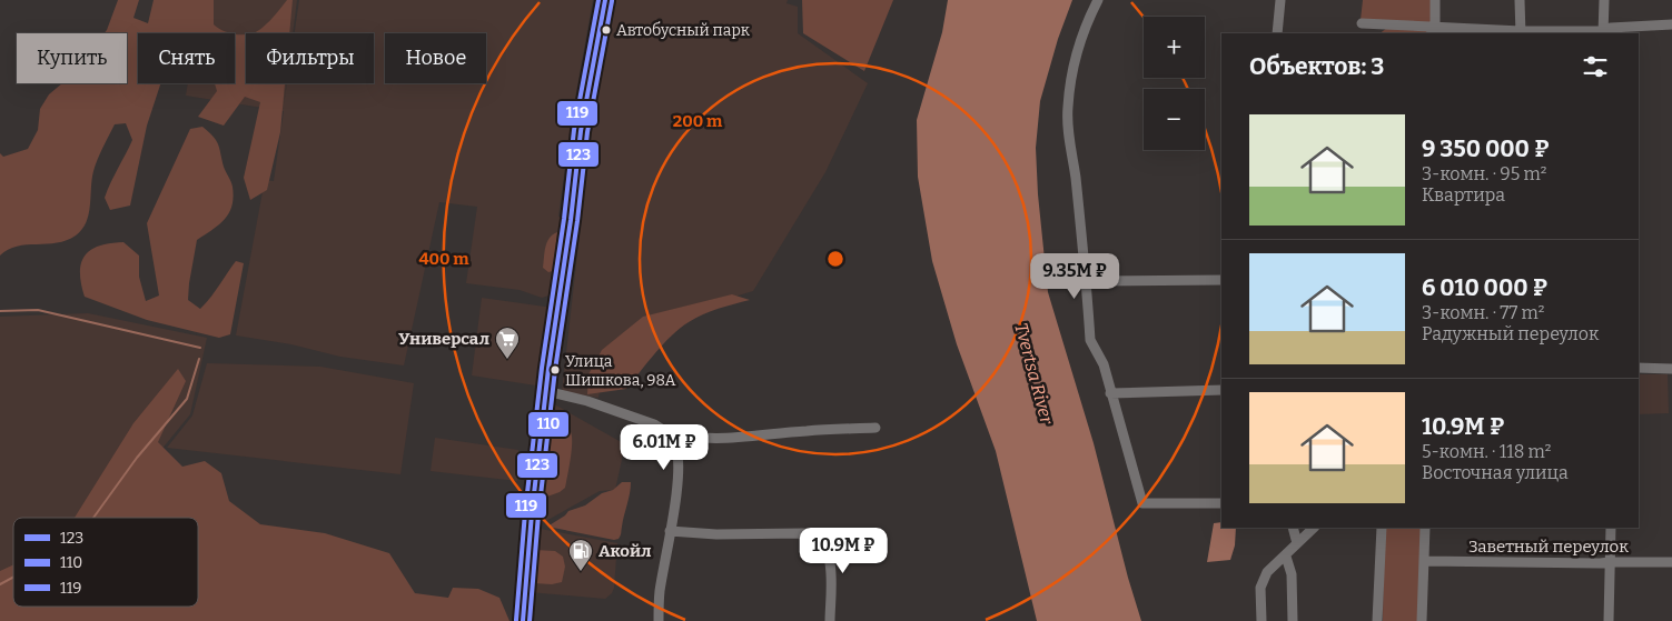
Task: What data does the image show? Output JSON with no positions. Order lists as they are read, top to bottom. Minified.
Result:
{"streets":{"street":["Заветный переулок"]},"water":["Tvertsa River"],"places":{"other":["Автобусный парк","Улица Шишкова, 98А"],"supermarket":["Универсал"],"fuel station":["Акойл"]},"lines":["transit line 123","transit line 119","transit line 110"],"legend":["123","110","119"],"page":{"map_buttons":["+","−"],"chip":["Купить","Снять","Фильтры","Новое"],"heading":"Объектов: 3","list":[{"name":"9 350 000 ₽","note":"3-комн. · 95 m² · Квартира"},{"name":"6 010 000 ₽","note":"3-комн. · 77 m² · Радужный переулок"},{"name":"10.9M ₽","note":"5-комн. · 118 m² · Восточная улица"}],"price":["9.35M ₽","6.01M ₽","10.9M ₽"]},"rings":["200 m","400 m"]}
